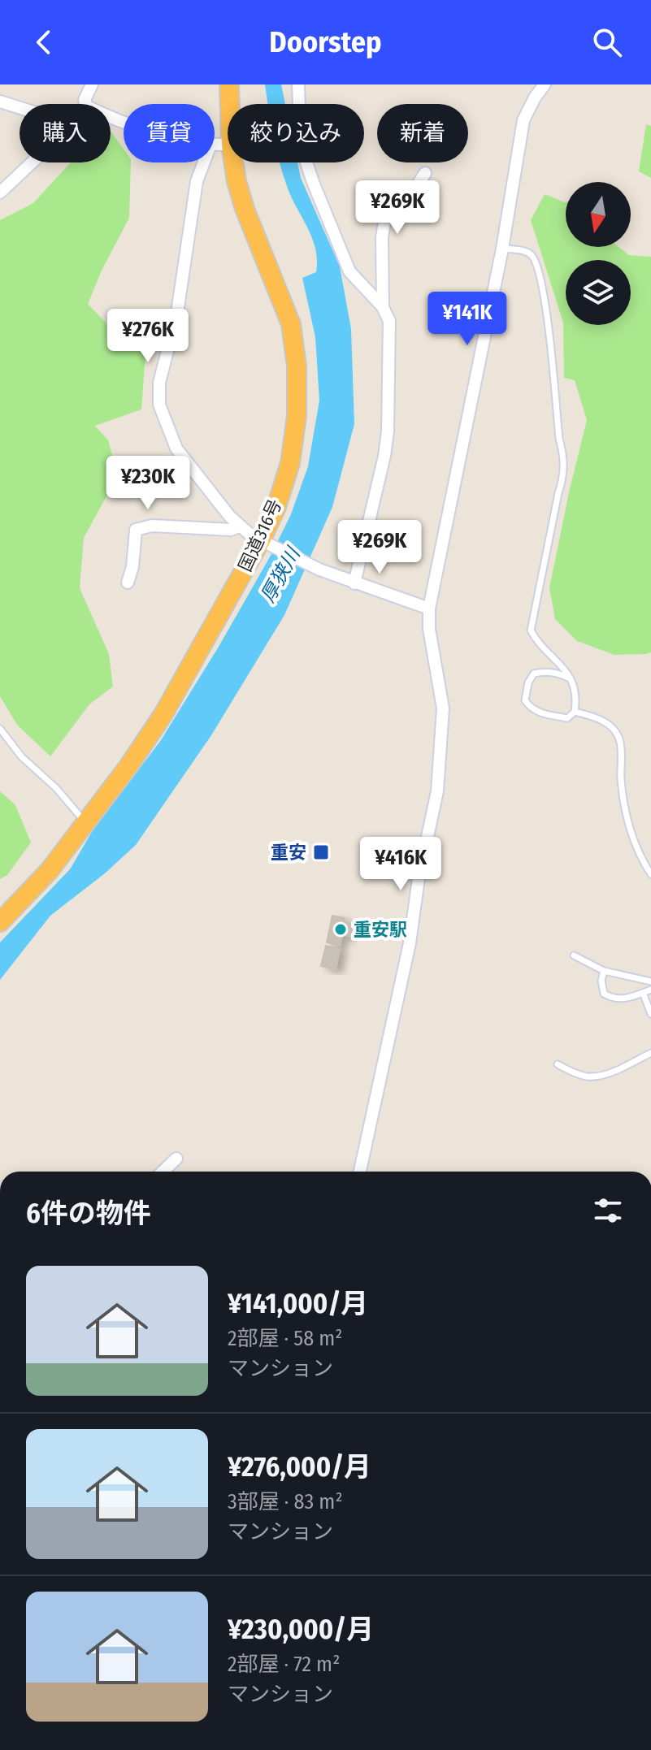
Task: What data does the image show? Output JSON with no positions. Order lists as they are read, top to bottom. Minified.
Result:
{"streets":{"highway":["国道316号"]},"water":["厚狭川"],"places":{"transit":["重安"],"other":["重安駅"]},"north":"bottom","page":{"header":"Doorstep","chip":["購入","賃貸","絞り込み","新着"],"price":["¥269K","¥141K","¥276K","¥230K","¥269K","¥416K"],"heading":"6件の物件","list":[{"name":"¥141,000/月","note":"2部屋 · 58 m² · マンション"},{"name":"¥276,000/月","note":"3部屋 · 83 m² · マンション"},{"name":"¥230,000/月","note":"2部屋 · 72 m² · マンション"}]}}
